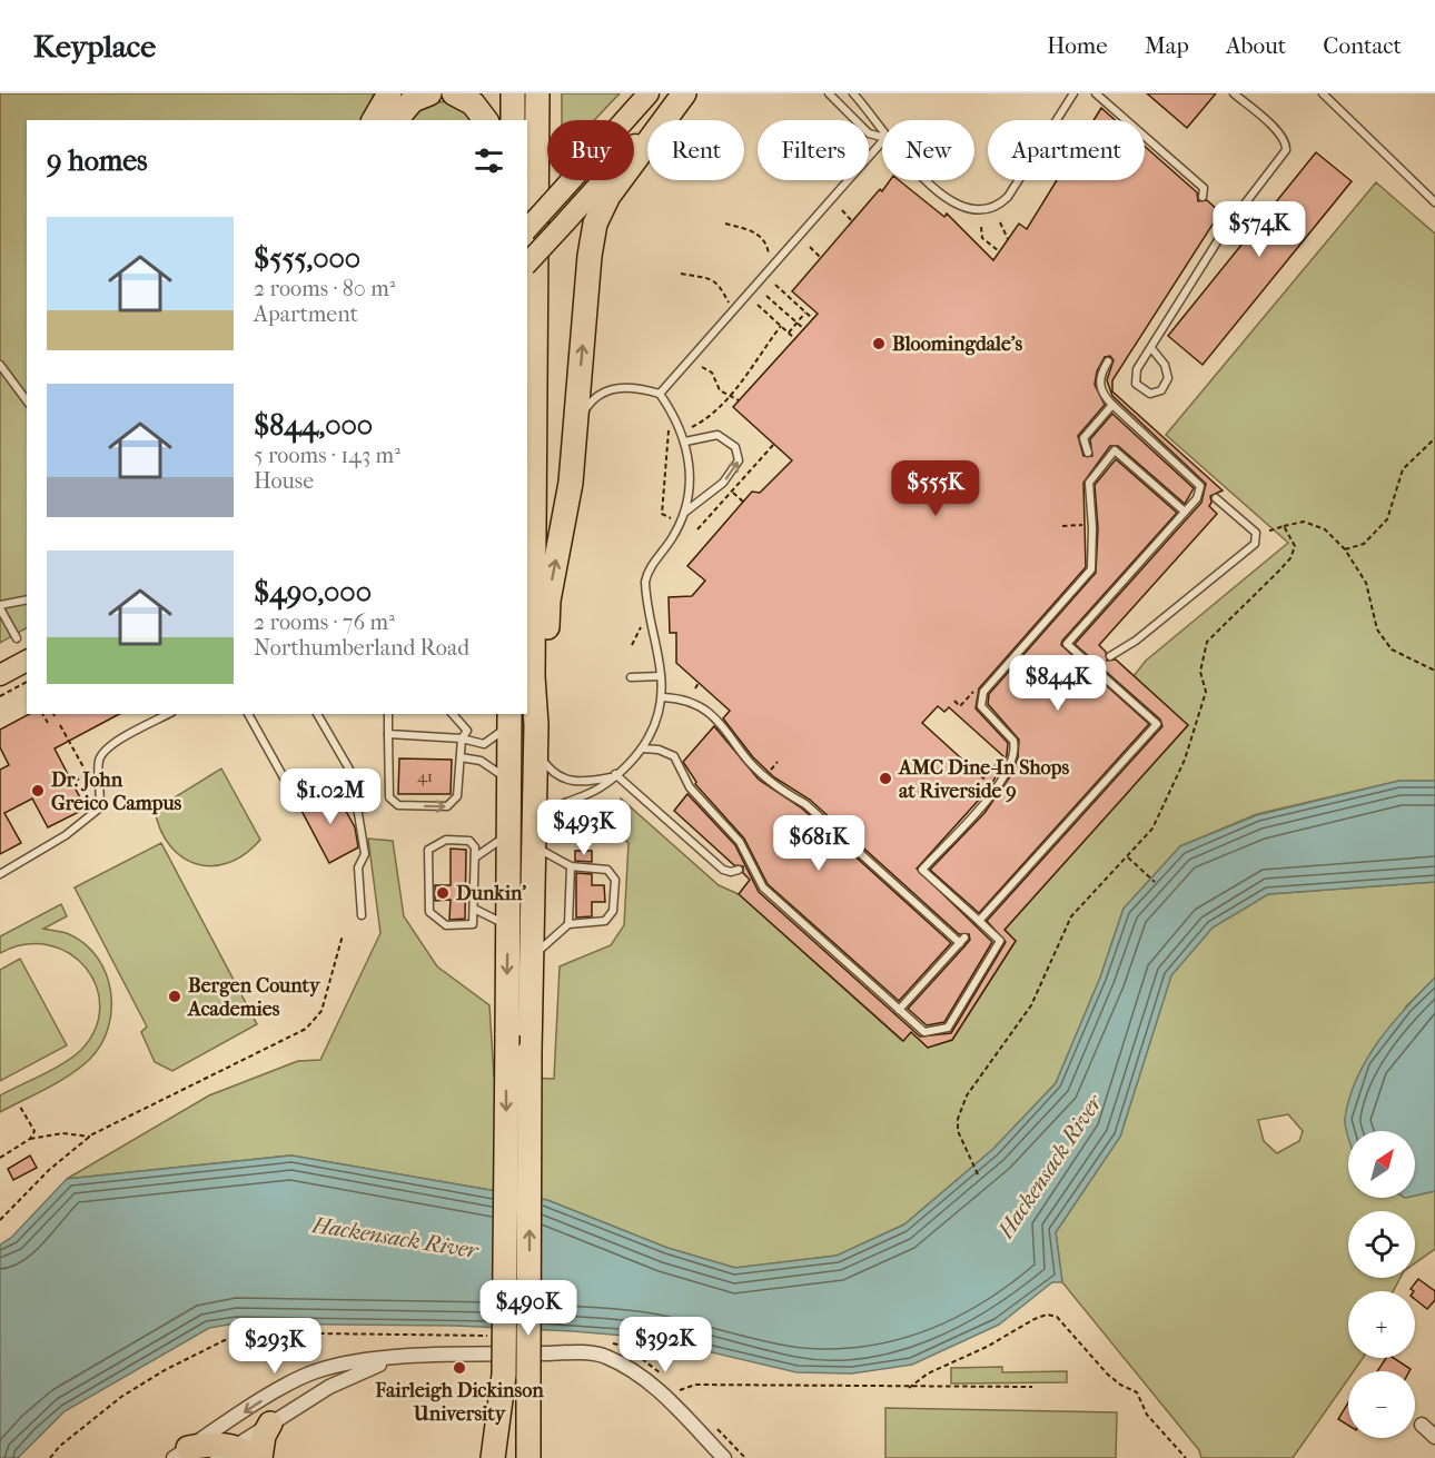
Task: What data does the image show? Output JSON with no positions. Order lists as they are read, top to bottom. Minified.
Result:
{"water":["Hackensack River"],"places":["Bloomingdale's","AMC Dine-In Shops at Riverside 9","Dr. John Greico Campus","Dunkin'","Bergen County Academies","Fairleigh Dickinson University"],"house_numbers":["41"],"north":"top right","page":{"header":"Keyplace","nav":["Home","Map","About","Contact"],"chip":["Buy","Rent","Filters","New","Apartment"],"heading":"9 homes","list":[{"name":"$555,000","note":"2 rooms · 80 m² · Apartment"},{"name":"$844,000","note":"5 rooms · 143 m² · House"},{"name":"$490,000","note":"2 rooms · 76 m² · Northumberland Road"}],"price":["$574K","$555K","$844K","$1.02M","$493K","$681K","$490K","$392K","$293K"],"map_buttons":["+","−"]}}
